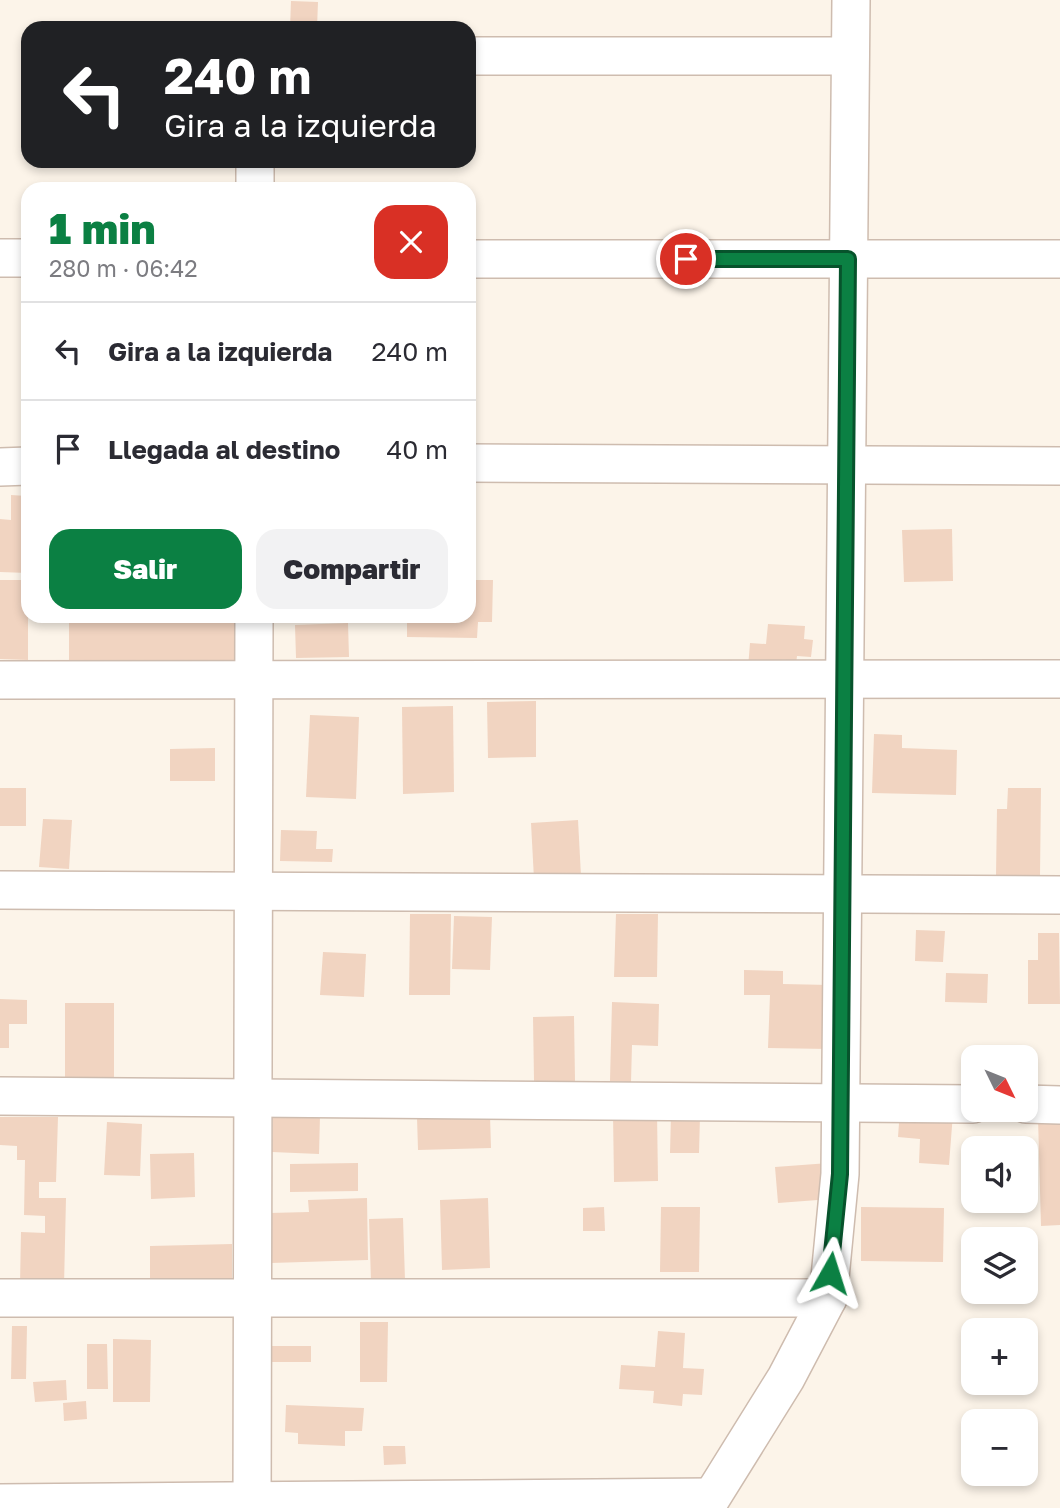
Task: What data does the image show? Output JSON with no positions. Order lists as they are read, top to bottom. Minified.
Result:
{"north":"bottom right","page":{"turn":["240 m","Gira a la izquierda"],"heading":["1 min","280 m · 06:42"],"list":[{"name":"Gira a la izquierda","value":"240 m"},{"name":"Llegada al destino","value":"40 m"}],"buttons":["Salir","Compartir"],"map_buttons":["+","−"]}}
